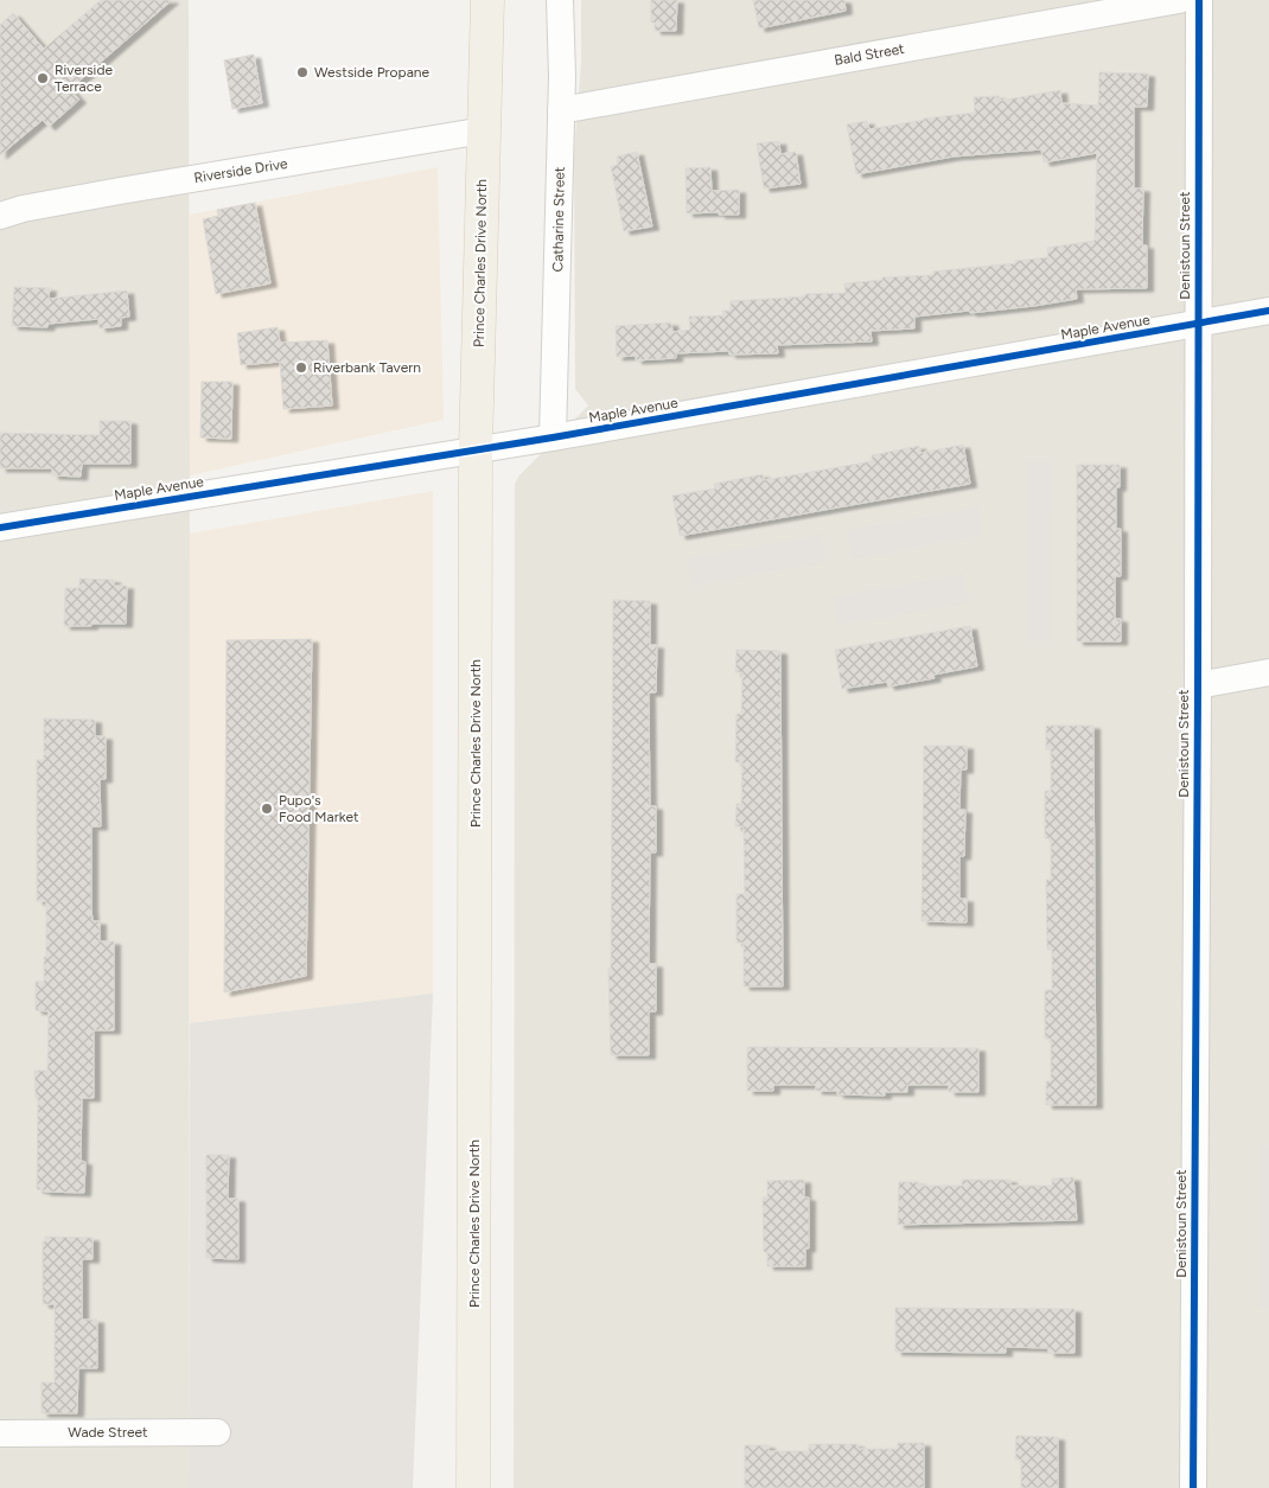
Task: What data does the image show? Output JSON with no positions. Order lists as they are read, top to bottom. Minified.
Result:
{"streets":{"main road":["Prince Charles Drive North"],"street":["Bald Street","Riverside Drive","Catharine Street","Denistoun Street","Maple Avenue","Wade Street"]},"crossings":[["Bald Street","Catharine Street"],["Riverside Drive","Prince Charles Drive North"],["Catharine Street","Maple Avenue"],["Denistoun Street","Maple Avenue"],["Prince Charles Drive North","Maple Avenue"]],"places":["Westside Propane","Riverside Terrace","Riverbank Tavern","Pupo's Food Market"]}
